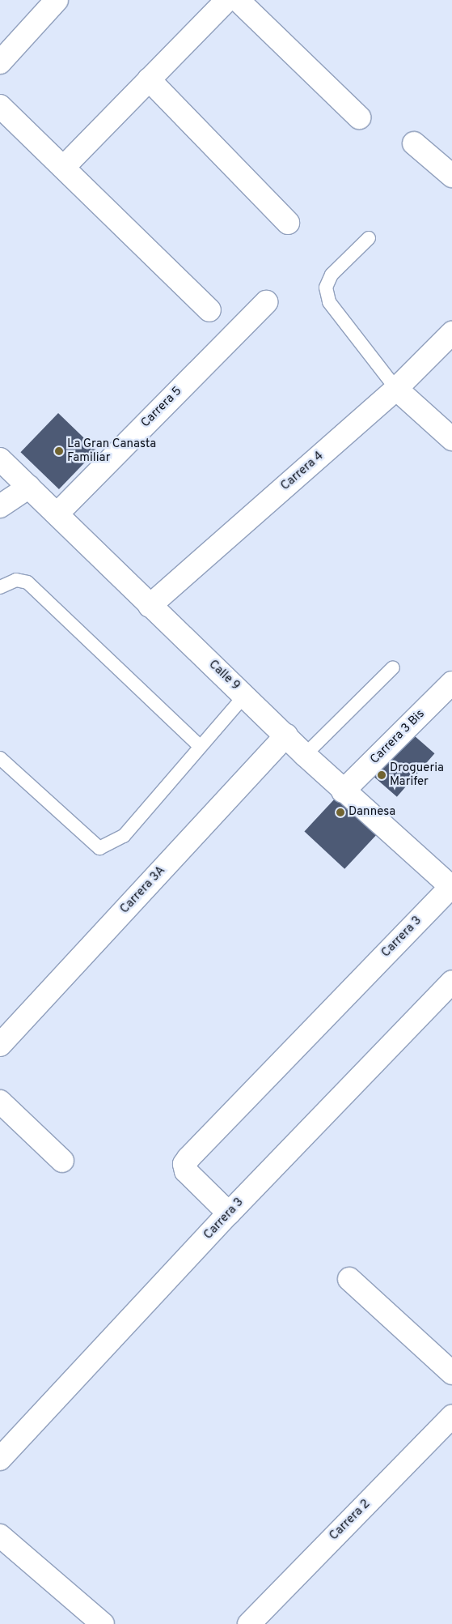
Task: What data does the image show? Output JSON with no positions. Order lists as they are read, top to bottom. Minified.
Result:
{"streets":{"street":["Carrera 5","Carrera 4","Calle 9","Carrera 3 Bis","Carrera 3A","Carrera 3","Carrera 2"]},"crossings":[["Carrera 5","Calle 9"],["Carrera 4","Calle 9"],["Calle 9","Carrera 3 Bis"],["Calle 9","Carrera 3A"],["Calle 9","Carrera 3"]],"places":["La Gran Canasta Familiar","Drogueria Marifer","Dannesa"]}
